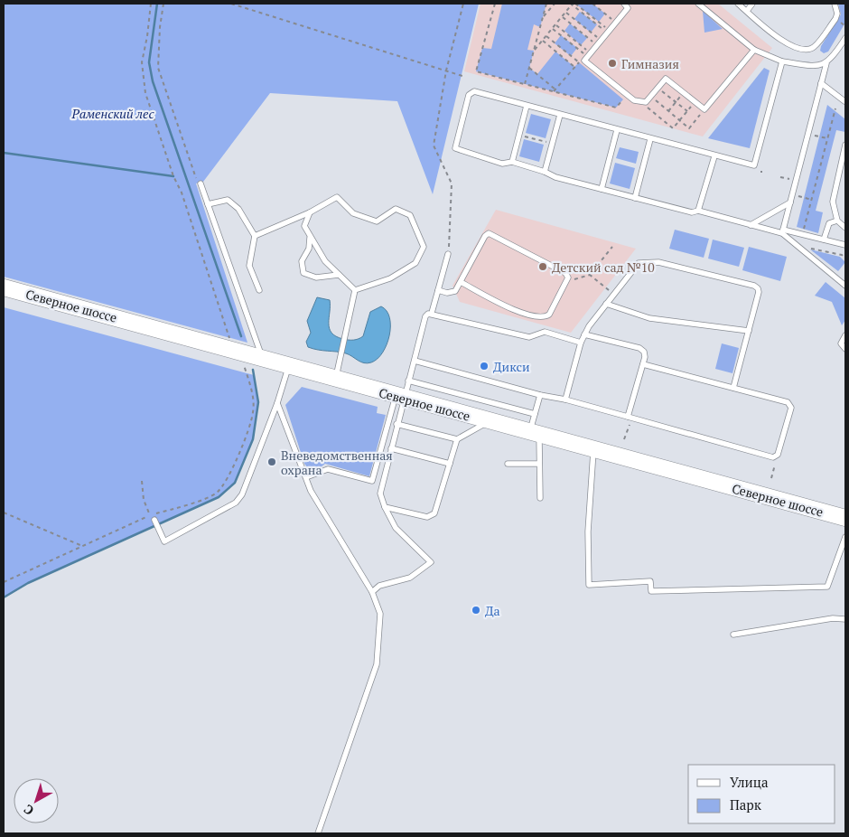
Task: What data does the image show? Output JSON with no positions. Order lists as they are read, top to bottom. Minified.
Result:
{"streets":{"main road":["Северное шоссе"]},"parks":["Раменский лес"],"places":["Гимназия","Детский сад №10","Дикси","Вневедомственная охрана","Да"],"legend":["Улица","Парк"],"north":"bottom left"}
